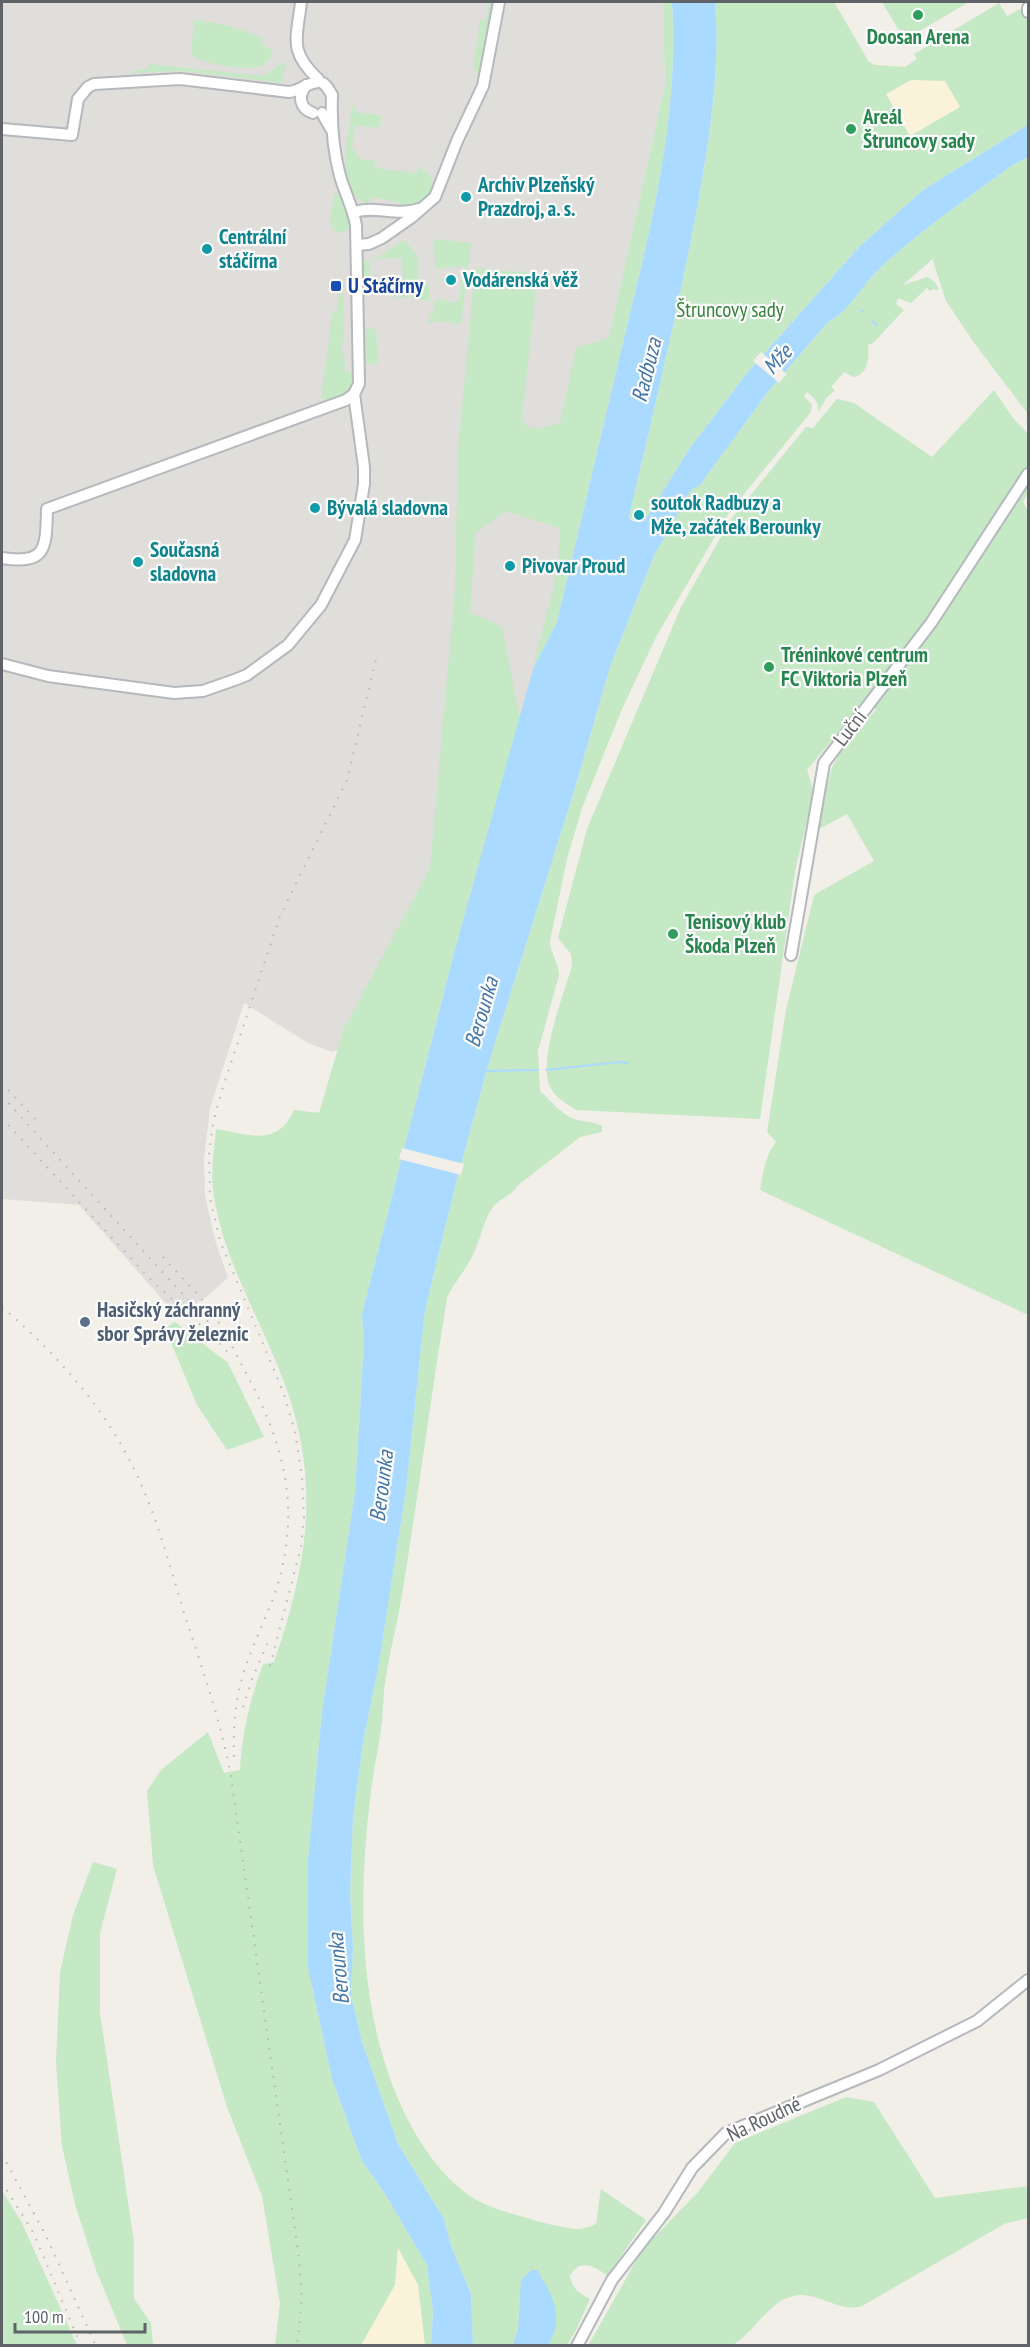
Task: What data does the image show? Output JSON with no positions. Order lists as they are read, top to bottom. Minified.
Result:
{"streets":{"street":["Luční","Na Roudné"]},"water":["Mže","Radbuza","Berounka"],"parks":["Štruncovy sady"],"places":{"other":["Doosan Arena","Areál Štruncovy sady","Archiv Plzeňský Prazdroj, a. s.","Centrální stáčírna","Vodárenská věž","Bývalá sladovna","soutok Radbuzy a Mže, začátek Berounky","Současná sladovna","Pivovar Proud","Tréninkové centrum FC Viktoria Plzeň","Tenisový klub Škoda Plzeň","Hasičský záchranný sbor Správy železnic"],"transit":["U Stáčírny"]},"scale_bar":"100 m"}
